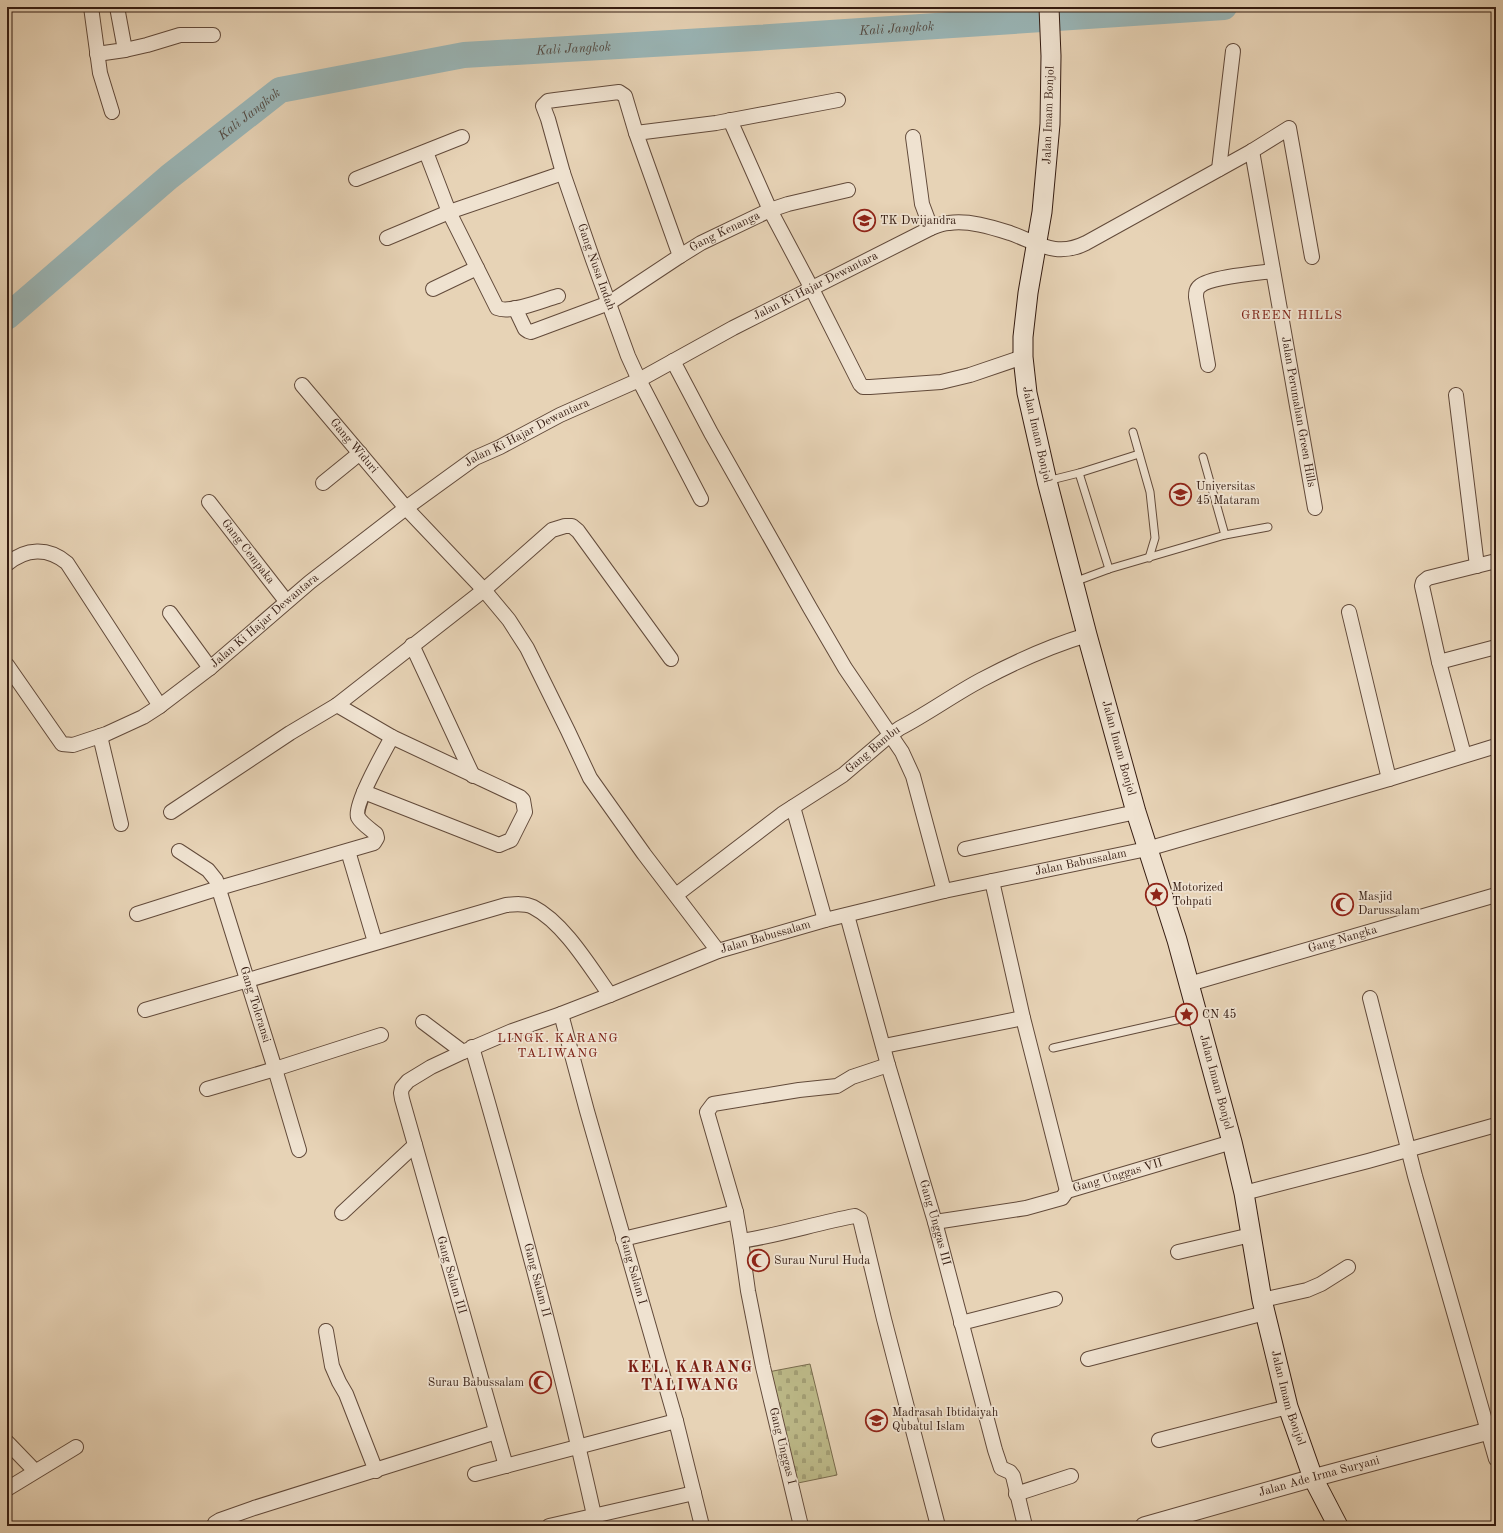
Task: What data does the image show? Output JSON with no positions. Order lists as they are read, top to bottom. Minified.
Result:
{"streets":{"main road":["Jalan Imam Bonjol"],"street":["Gang Kenanga","Gang Nusa Indah","Jalan Ki Hajar Dewantara","Jalan Perumahan Green Hills","Gang Widuri","Gang Cempaka","Gang Bambu","Jalan Babussalam","Gang Nangka","Gang Toleransi","Gang Unggas VII","Gang Unggas III","Gang Salam I","Gang Salam III","Gang Salam II","Gang Unggas I","Jalan Ade Irma Suryani"]},"crossings":[["Jalan Imam Bonjol","Gang Kenanga"],["Jalan Imam Bonjol","Jalan Ki Hajar Dewantara"],["Jalan Imam Bonjol","Gang Bambu"],["Jalan Imam Bonjol","Jalan Babussalam"],["Jalan Imam Bonjol","Gang Nangka"],["Jalan Imam Bonjol","Gang Unggas VII"],["Jalan Imam Bonjol","Jalan Ade Irma Suryani"],["Gang Kenanga","Gang Nusa Indah"],["Gang Kenanga","Jalan Ki Hajar Dewantara"],["Gang Nusa Indah","Jalan Ki Hajar Dewantara"],["Jalan Ki Hajar Dewantara","Jalan Perumahan Green Hills"],["Jalan Ki Hajar Dewantara","Gang Widuri"],["Jalan Ki Hajar Dewantara","Gang Cempaka"],["Gang Widuri","Gang Bambu"],["Gang Widuri","Jalan Babussalam"],["Jalan Babussalam","Gang Unggas III"],["Jalan Babussalam","Gang Salam I"],["Jalan Babussalam","Gang Salam III"],["Jalan Babussalam","Gang Salam II"],["Gang Unggas VII","Gang Unggas III"],["Gang Unggas III","Gang Unggas I"]],"districts":["GREEN HILLS","LINGK. KARANG TALIWANG","KEL. KARANG TALIWANG"],"water":["Kali Jangkok"],"places":{"school or university":["TK Dwijandra","Universitas 45 Mataram","Madrasah Ibtidaiyah Qubatul Islam"],"place":["Motorized Tohpati","CN 45"],"mosque":["Masjid Darussalam","Surau Nurul Huda","Surau Babussalam"]}}
